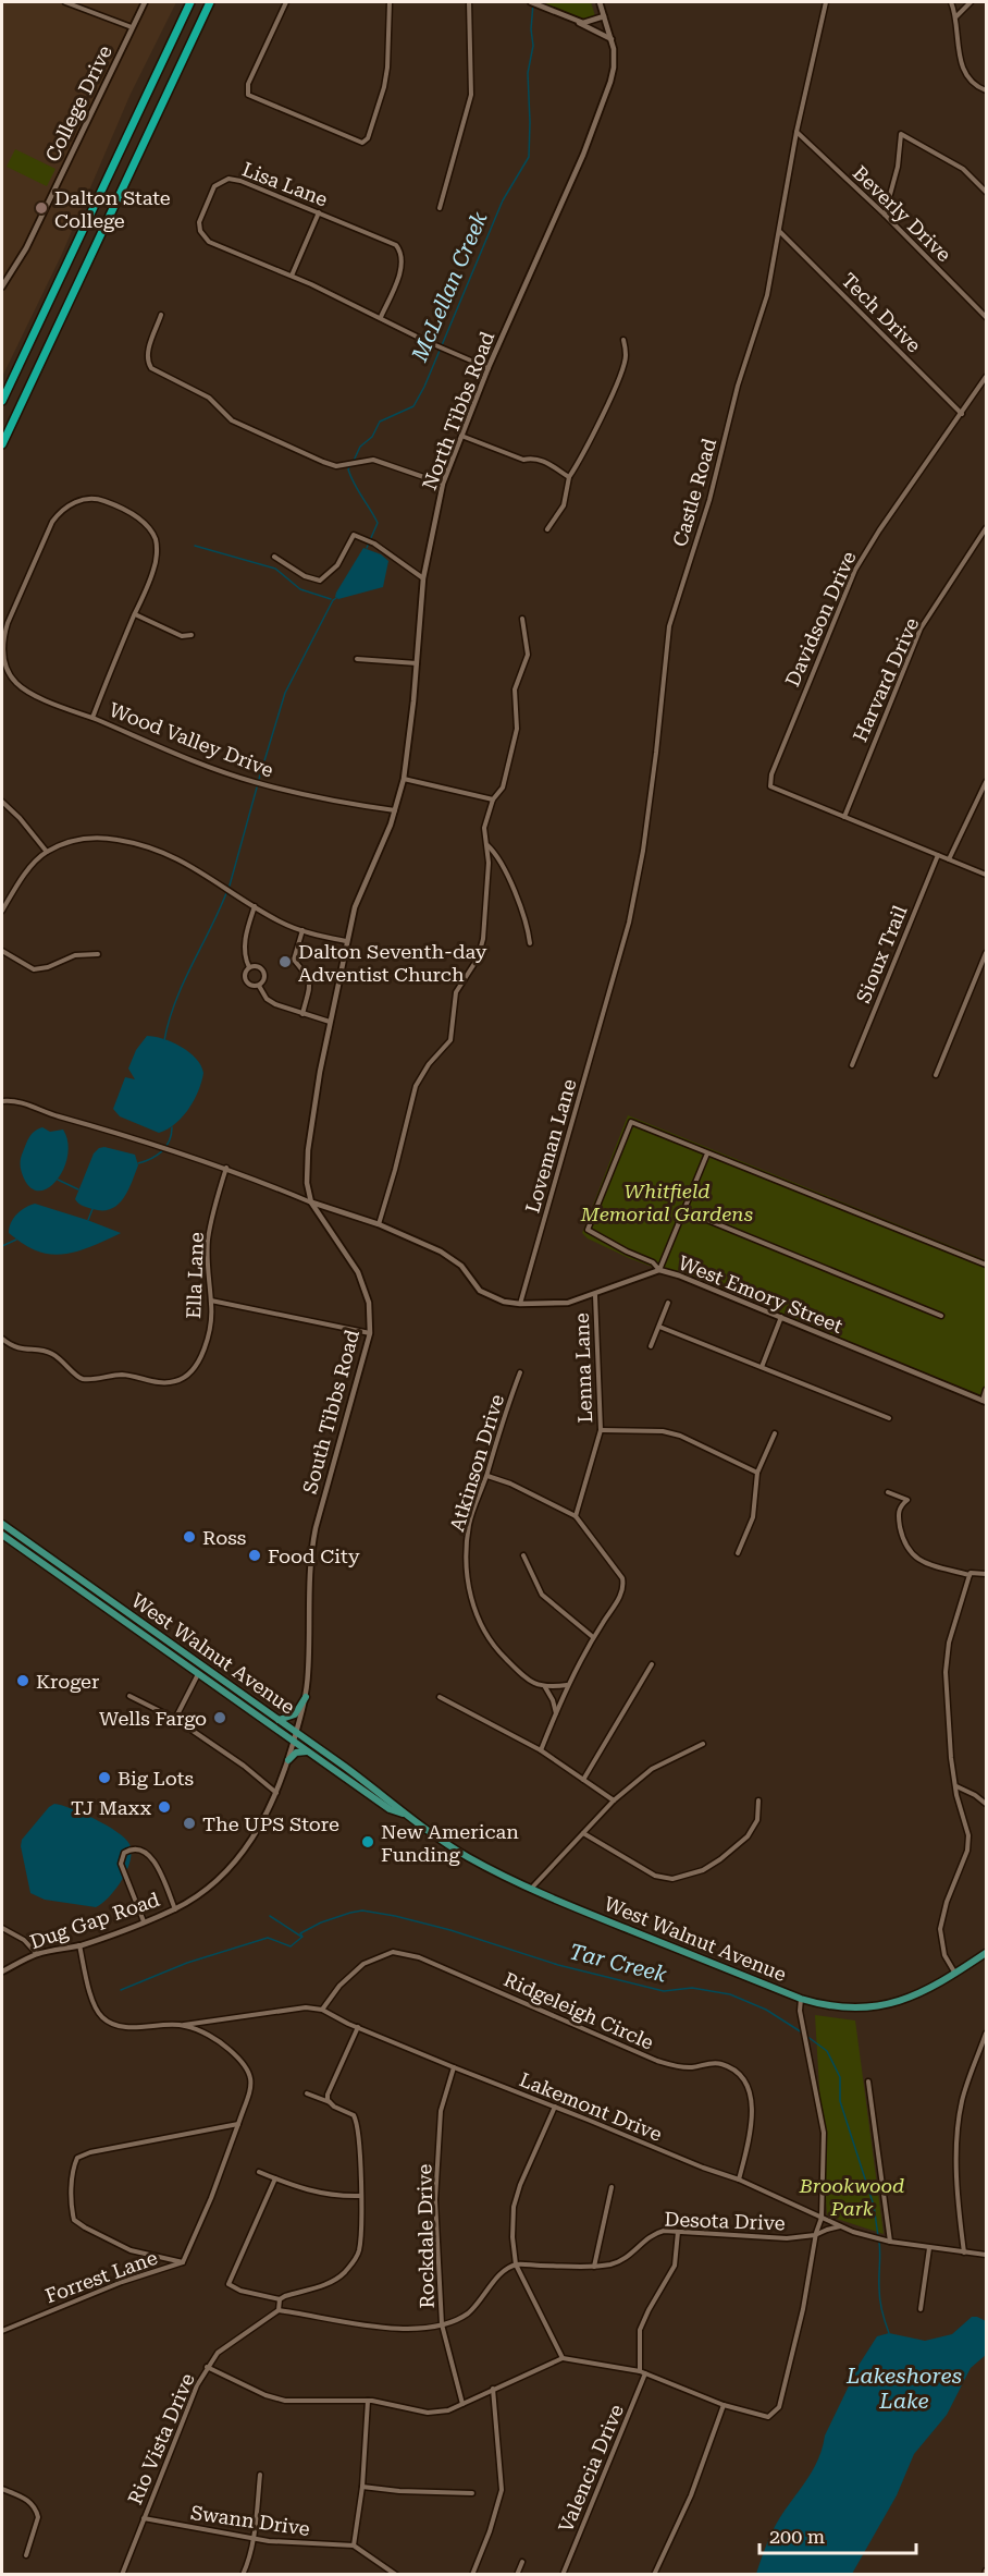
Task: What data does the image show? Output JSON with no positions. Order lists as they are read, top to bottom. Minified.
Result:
{"streets":{"main road":["West Walnut Avenue"],"street":["College Drive","Lisa Lane","Beverly Drive","Tech Drive","North Tibbs Road","Castle Road","Davidson Drive","Harvard Drive","Wood Valley Drive","Sioux Trail","Loveman Lane","Ella Lane","West Emory Street","Lenna Lane","South Tibbs Road","Atkinson Drive","Dug Gap Road","Ridgeleigh Circle","Lakemont Drive","Desota Drive","Rockdale Drive","Forrest Lane","Rio Vista Drive","Valencia Drive","Swann Drive"]},"crossings":[["Lisa Lane","North Tibbs Road"],["Beverly Drive","Castle Road"],["Tech Drive","Castle Road"],["Tech Drive","Davidson Drive"],["North Tibbs Road","Wood Valley Drive"],["North Tibbs Road","South Tibbs Road"],["Castle Road","Loveman Lane"],["Davidson Drive","Harvard Drive"],["Wood Valley Drive","South Tibbs Road"],["Loveman Lane","West Emory Street"],["West Emory Street","Lenna Lane"],["West Emory Street","South Tibbs Road"],["South Tibbs Road","West Walnut Avenue"],["South Tibbs Road","Dug Gap Road"],["West Walnut Avenue","Dug Gap Road"],["Dug Gap Road","Lakemont Drive"],["Ridgeleigh Circle","Lakemont Drive"],["Lakemont Drive","Desota Drive"],["Lakemont Drive","Rockdale Drive"],["Lakemont Drive","Forrest Lane"],["Rio Vista Drive","Swann Drive"]],"water":["McLellan Creek","Tar Creek","Lakeshores Lake"],"parks":["Whitfield Memorial Gardens","Brookwood Park"],"places":["Dalton State College","Dalton Seventh-day Adventist Church","Ross","Food City","Kroger","Wells Fargo","Big Lots","TJ Maxx","The UPS Store","New American Funding"],"scale_bar":"200 m"}
